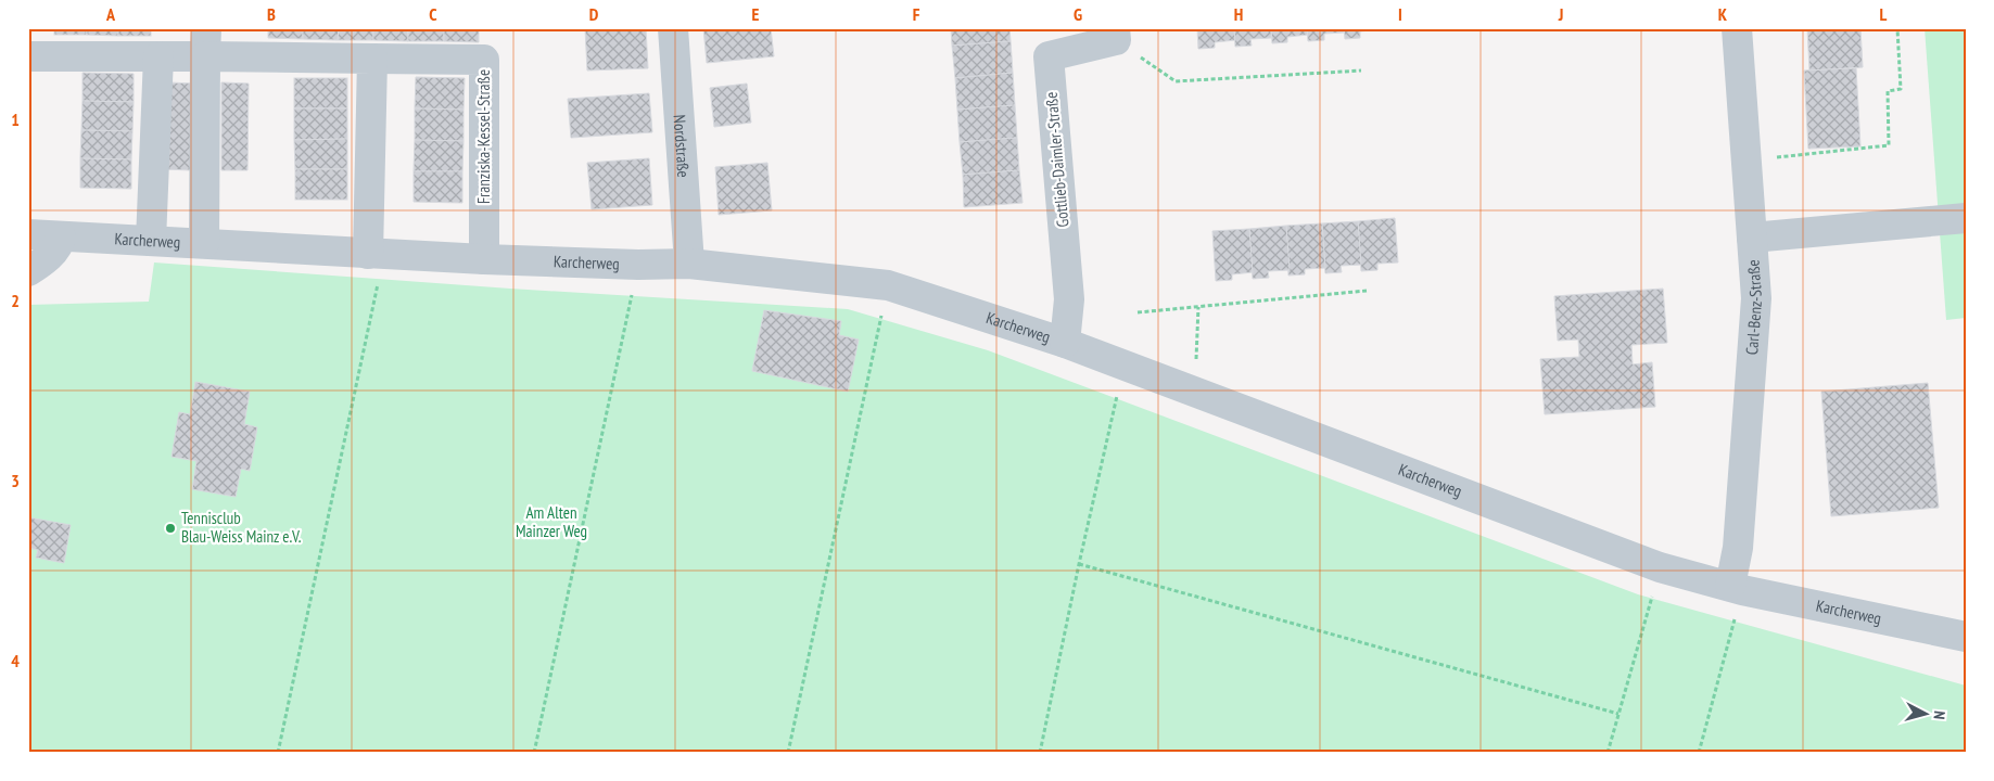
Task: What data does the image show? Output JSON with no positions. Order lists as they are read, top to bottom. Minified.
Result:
{"streets":{"street":["Franziska-Kessel-Straße","Nordstraße","Gottlieb-Daimler-Straße","Karcherweg","Carl-Benz-Straße"]},"crossings":[["Franziska-Kessel-Straße","Karcherweg"],["Nordstraße","Karcherweg"],["Gottlieb-Daimler-Straße","Karcherweg"],["Karcherweg","Carl-Benz-Straße"]],"parks":["Am Alten Mainzer Weg"],"places":["Tennisclub Blau-Weiss Mainz e.V."],"north":"right","grid":{"columns":["A","B","C","D","E","F","G","H","I","J","K","L"],"rows":["1","2","3","4"]}}
